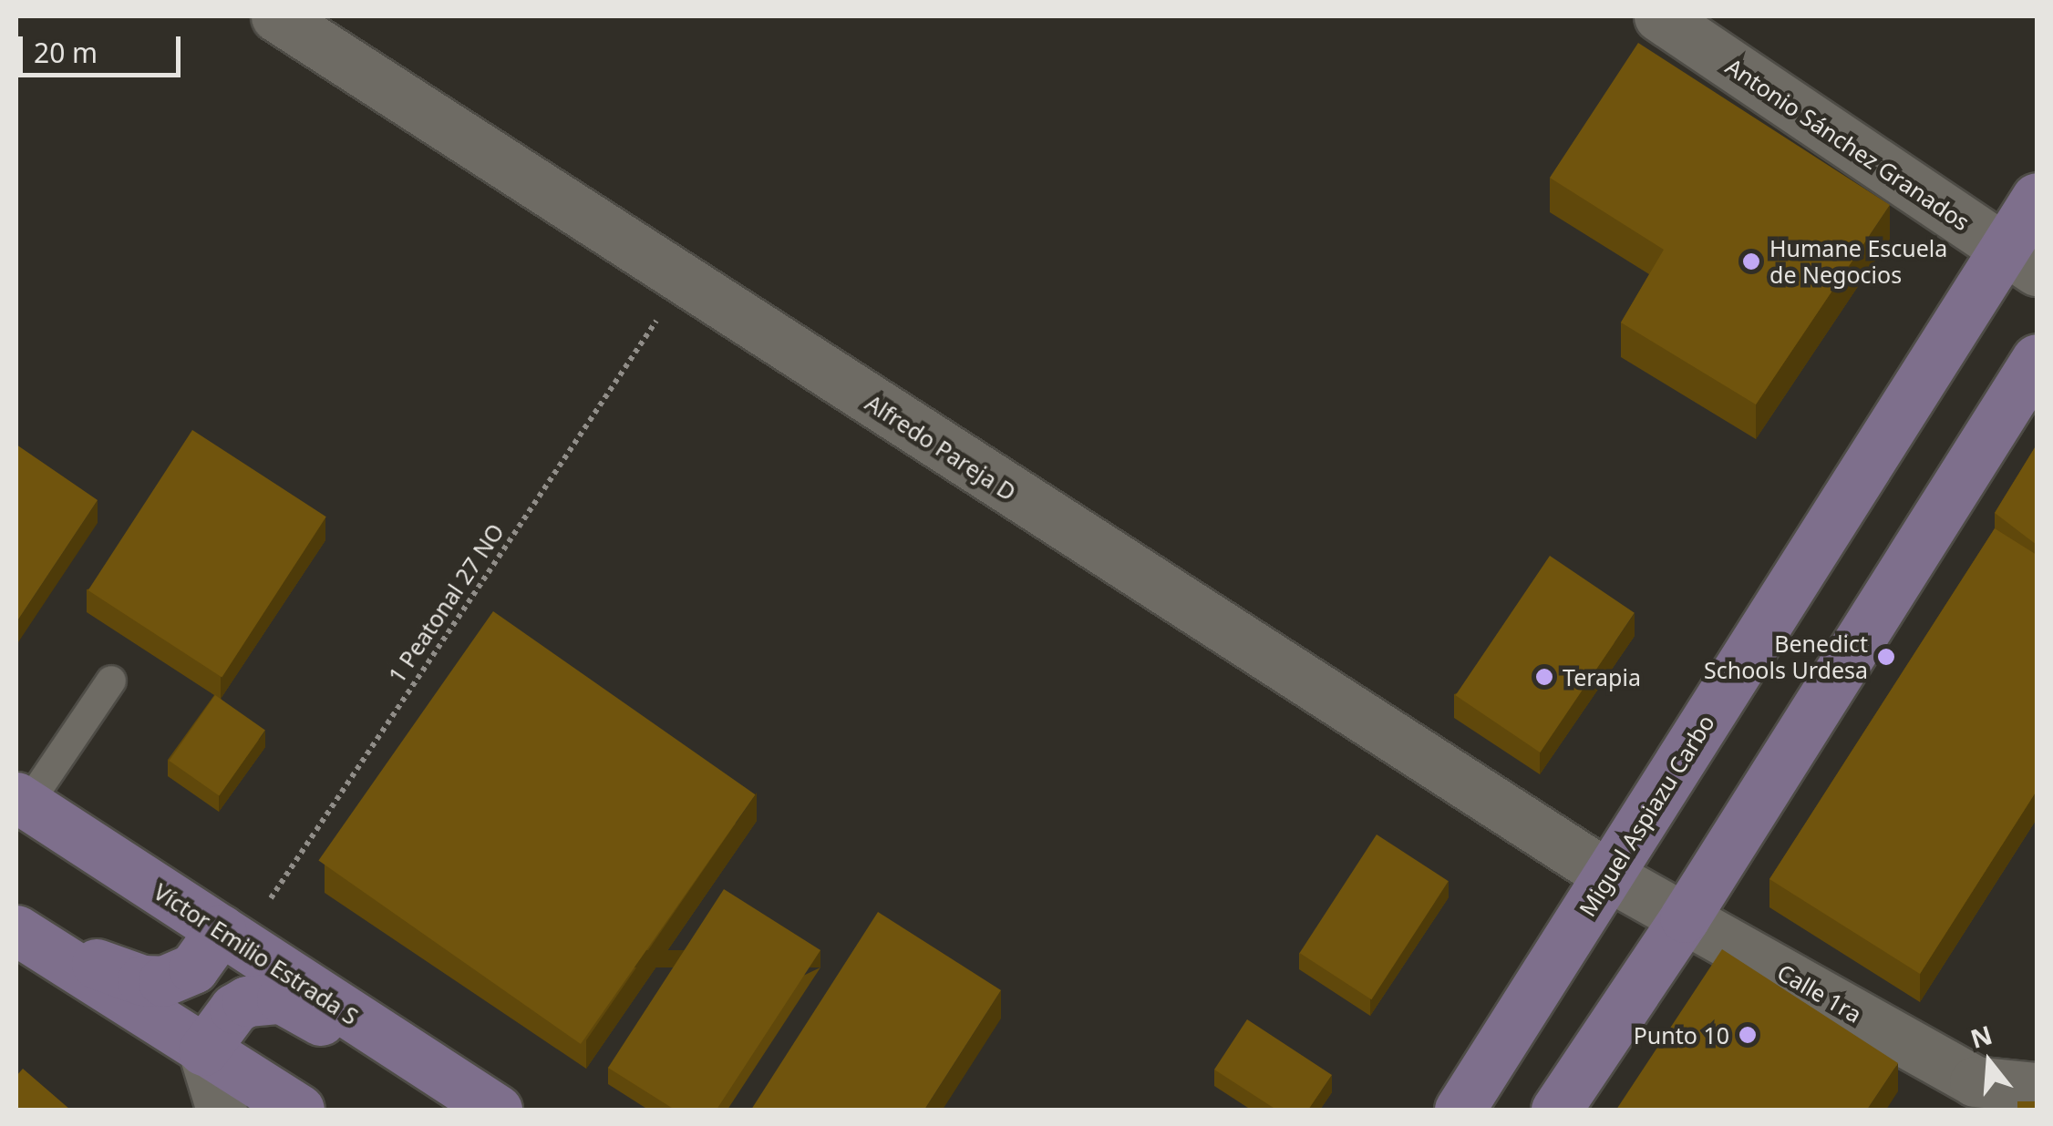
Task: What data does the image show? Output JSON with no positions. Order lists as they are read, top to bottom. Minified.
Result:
{"streets":{"street":["Antonio Sánchez Granados","Alfredo Pareja D","Miguel Aspiazu Carbo","Víctor Emilio Estrada S","Calle 1ra"],"path":["1 Peatonal 27 NO"]},"crossings":[["Antonio Sánchez Granados","Miguel Aspiazu Carbo"],["Alfredo Pareja D","1 Peatonal 27 NO"],["Alfredo Pareja D","Miguel Aspiazu Carbo"],["Alfredo Pareja D","Calle 1ra"],["1 Peatonal 27 NO","Víctor Emilio Estrada S"],["Miguel Aspiazu Carbo","Calle 1ra"]],"places":["Humane Escuela de Negocios","Benedict Schools Urdesa","Terapia","Punto 10"],"scale_bar":"20 m","north":"top"}
